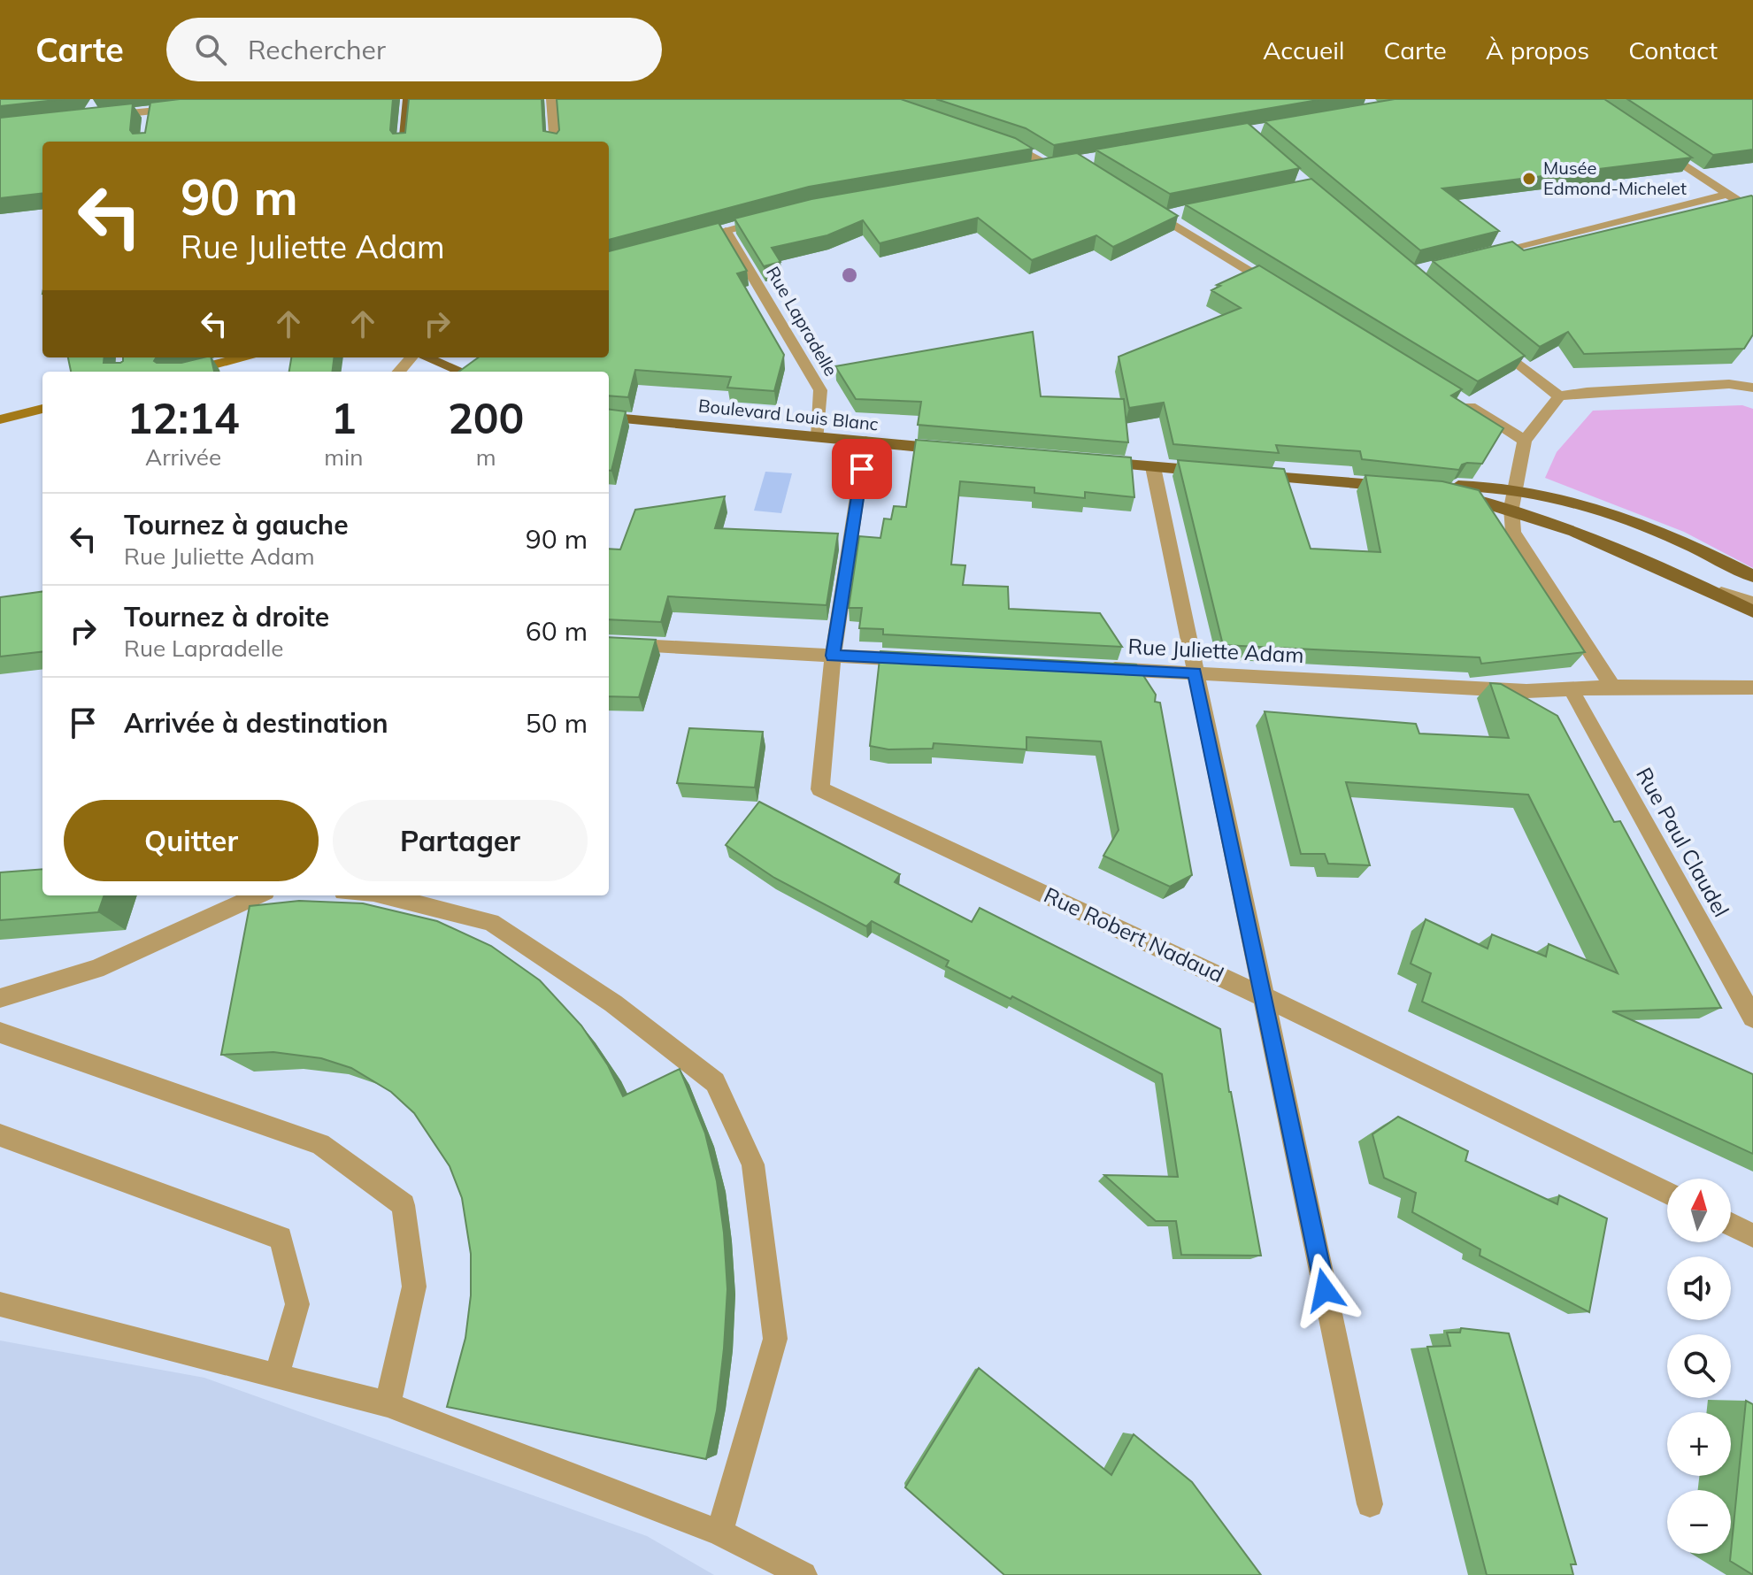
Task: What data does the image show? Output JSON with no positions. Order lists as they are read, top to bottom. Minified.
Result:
{"streets":{"main road":["Boulevard Louis Blanc"],"street":["Rue Lapradelle","Rue Juliette Adam","Rue Paul Claudel","Rue Robert Nadaud"]},"crossings":[["Rue Lapradelle","Boulevard Louis Blanc"],["Rue Juliette Adam","Rue Paul Claudel"]],"places":["Musée Edmond-Michelet"],"north":"top","page":{"header":"Carte","search":"Rechercher","nav":["Accueil","Carte","À propos","Contact"],"turn":["90 m","Rue Juliette Adam"],"eta":["12:14","Arrivée","1","min","200","m"],"list":[{"name":"Tournez à gauche","note":"Rue Juliette Adam","value":"90 m"},{"name":"Tournez à droite","note":"Rue Lapradelle","value":"60 m"},{"name":"Arrivée à destination","value":"50 m"}],"buttons":["Quitter","Partager"],"map_buttons":["+","−"]}}
